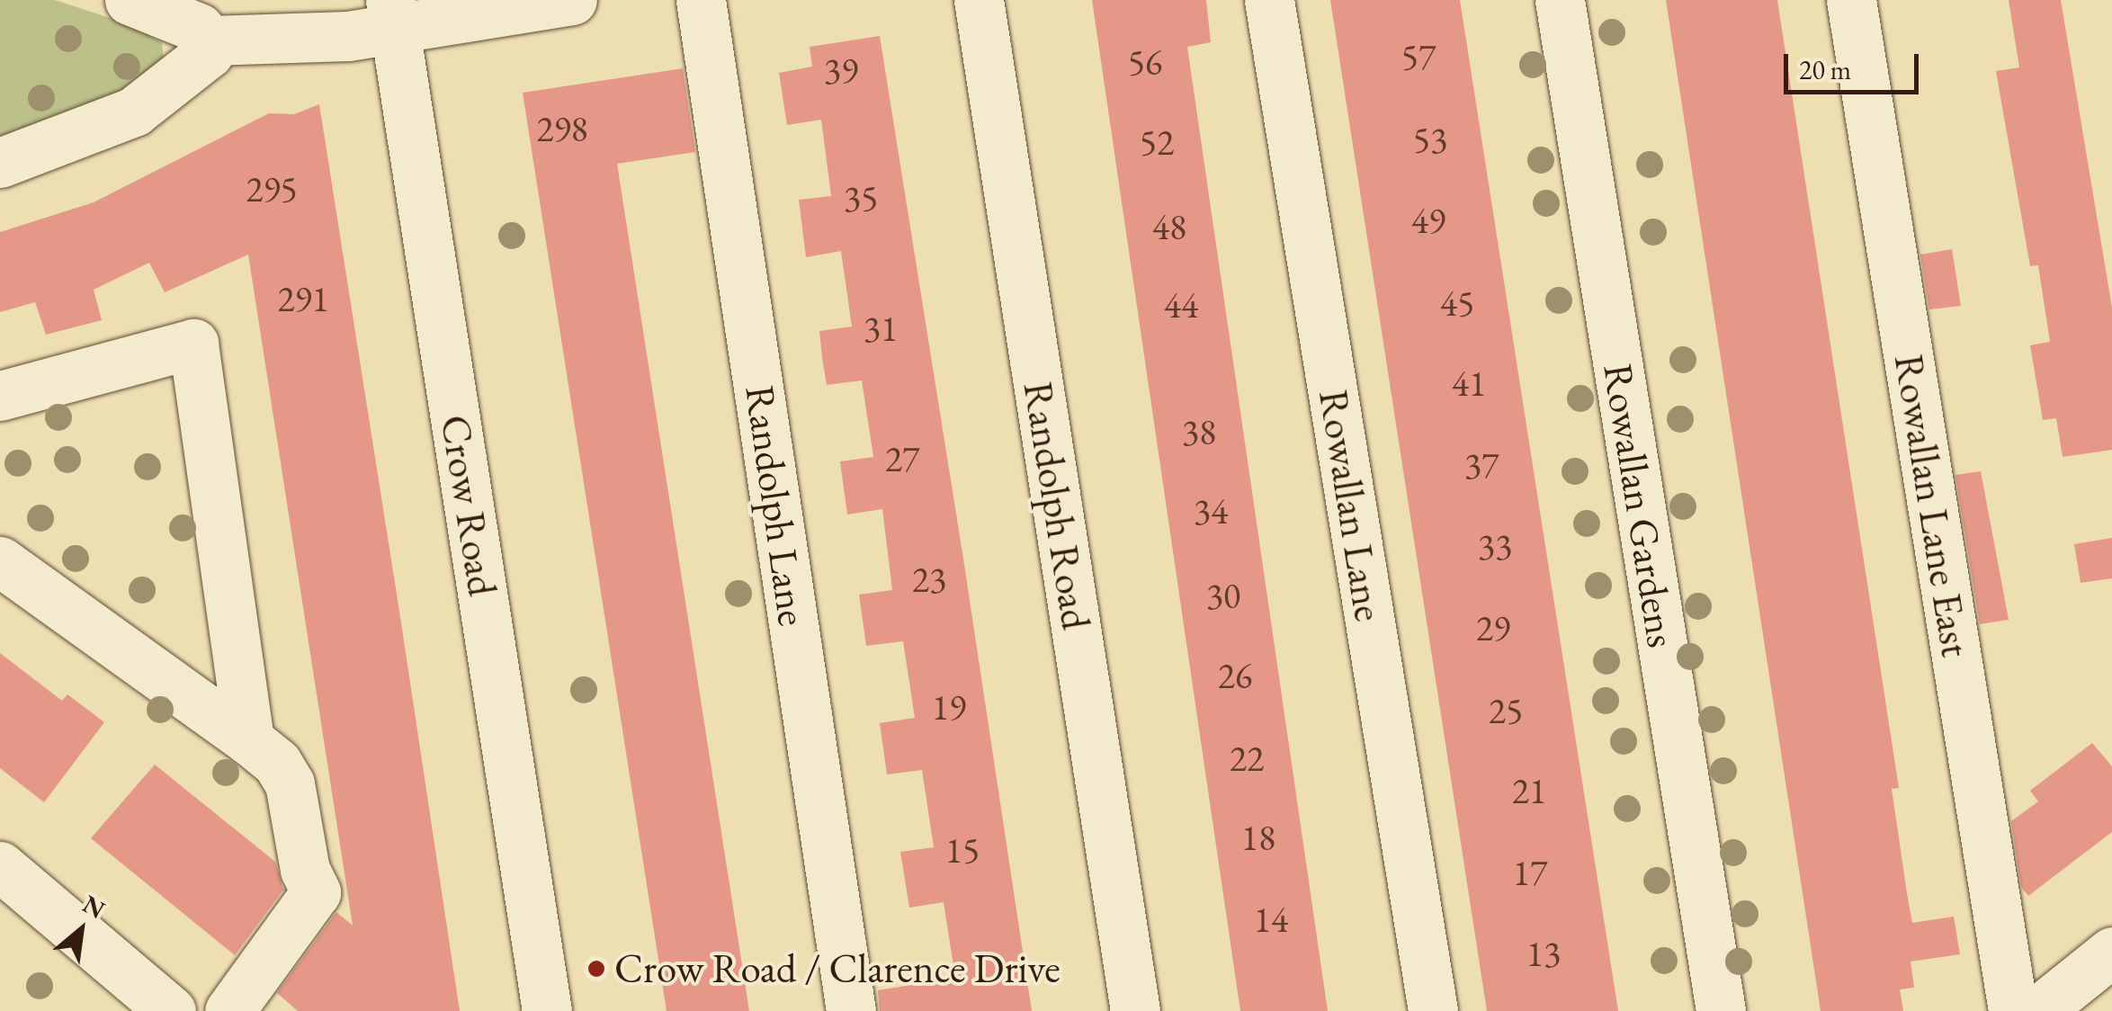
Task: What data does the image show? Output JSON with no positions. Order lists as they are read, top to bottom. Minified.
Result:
{"streets":{"street":["Crow Road","Randolph Lane","Randolph Road","Rowallan Lane","Rowallan Gardens","Rowallan Lane East"]},"places":["Crow Road / Clarence Drive"],"house_numbers":["57","56","39","298","53","52","295","35","49","48","291","45","44","31","41","38","27","37","34","33","23","30","29","26","19","25","22","21","18","15","17","14","13"],"scale_bar":"20 m","north":"top right"}
